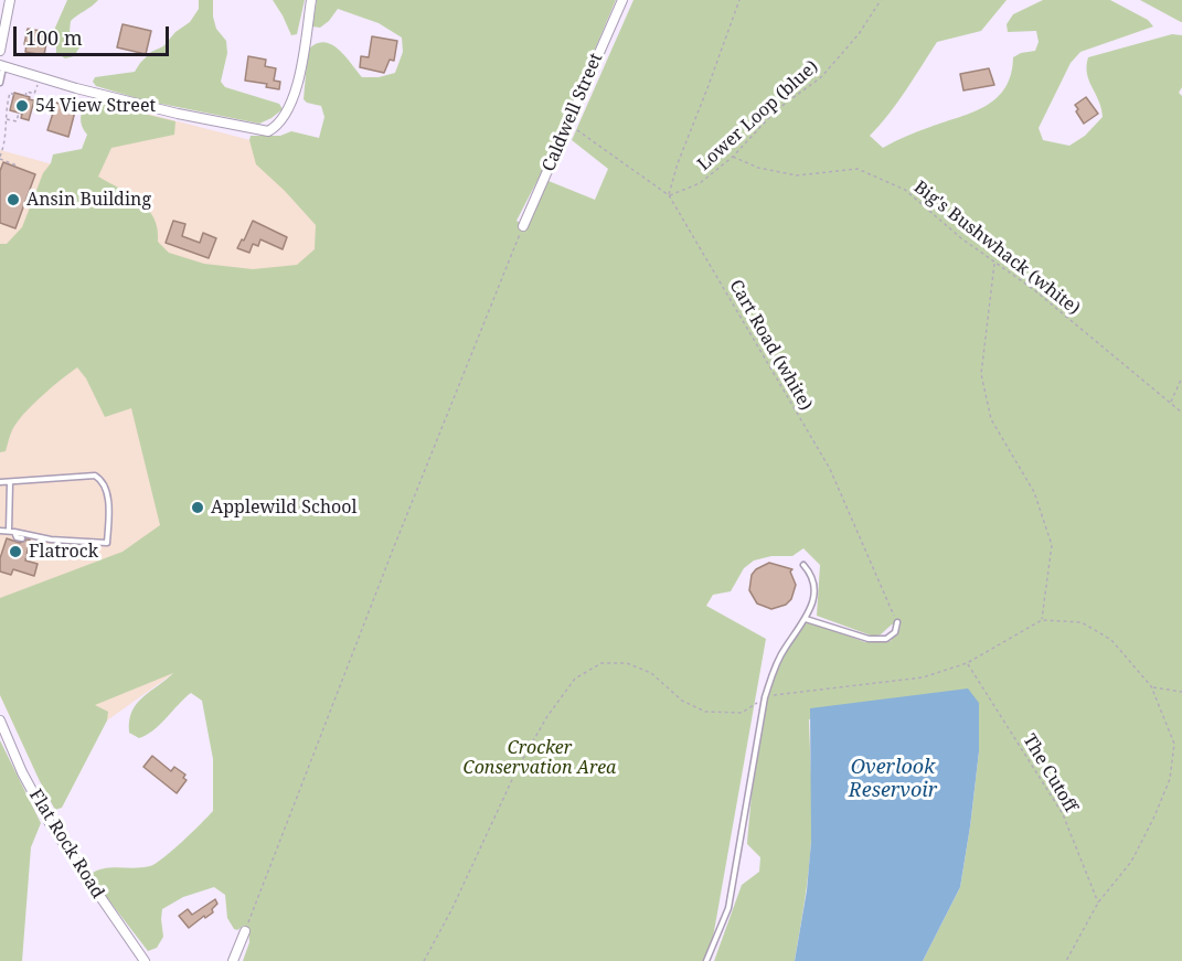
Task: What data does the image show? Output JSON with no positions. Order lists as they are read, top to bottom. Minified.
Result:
{"streets":{"street":["Caldwell Street","Flat Rock Road"],"path":["Lower Loop (blue)","Big's Bushwhack (white)","Cart Road (white)","The Cutoff"]},"crossings":[["Caldwell Street","Cart Road (white)"],["Lower Loop (blue)","Big's Bushwhack (white)"],["Lower Loop (blue)","Cart Road (white)"]],"water":["Overlook Reservoir"],"parks":["Crocker Conservation Area"],"places":["54 View Street","Ansin Building","Applewild School","Flatrock"],"scale_bar":"100 m"}
